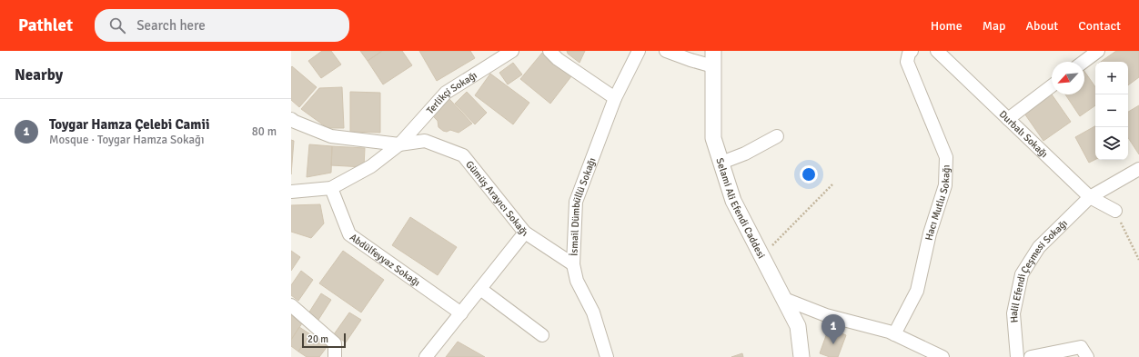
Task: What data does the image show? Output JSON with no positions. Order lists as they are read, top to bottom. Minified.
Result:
{"streets":{"street":["Terlikçi Sokağı","Durbalı Sokağı","Gümüş Arayıcı Sokağı","Hacı Mutlu Sokağı","İsmail Dümbüllü Sokağı","Selami Ali Efendi Caddesi","Abdülfeyyaz Sokağı","Halil Efendi Çeşmesi Sokağı"]},"crossings":[["Terlikçi Sokağı","Gümüş Arayıcı Sokağı"],["Terlikçi Sokağı","Abdülfeyyaz Sokağı"],["Durbalı Sokağı","Halil Efendi Çeşmesi Sokağı"],["Gümüş Arayıcı Sokağı","İsmail Dümbüllü Sokağı"]],"scale_bar":"20 m","north":"bottom left","page":{"header":"Pathlet","search":"Search here","nav":["Home","Map","About","Contact"],"heading":"Nearby","map_buttons":["+","−"],"list":[{"mark":"1","name":"Toygar Hamza Çelebi Camii","note":"Mosque · Toygar Hamza Sokağı","value":"80 m"}],"pins":"1","scale":"20 m"}}
